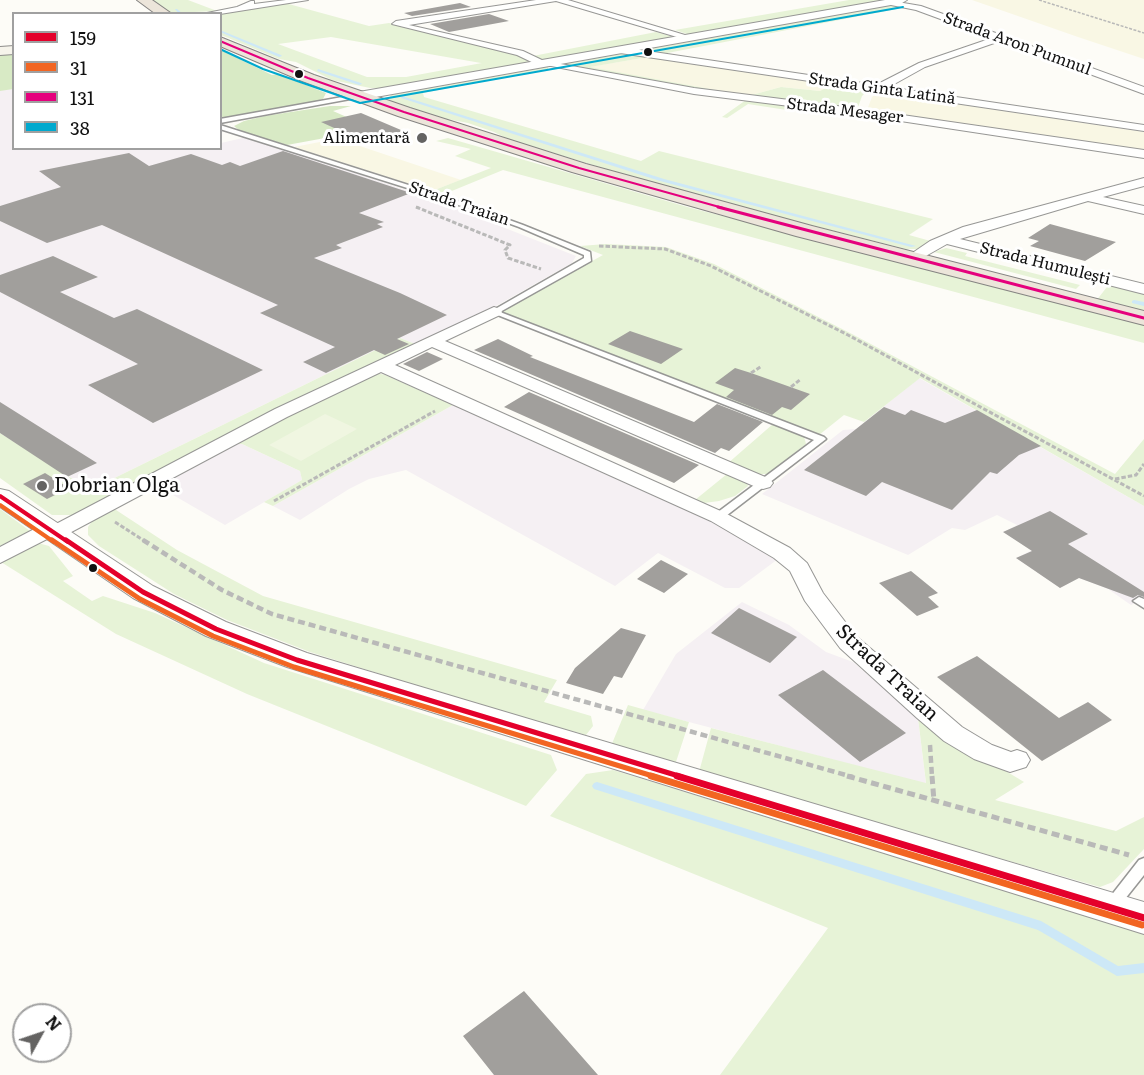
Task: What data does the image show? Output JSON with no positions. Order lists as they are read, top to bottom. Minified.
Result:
{"streets":{"street":["Strada Aron Pumnul","Strada Ginta Latină","Strada Mesager","Strada Traian","Strada Humulești"]},"places":["Alimentară","Dobrian Olga"],"lines":["transit line 38","transit line 131","transit line 159","transit line 31"],"legend":["159","31","131","38"],"north":"top right"}
